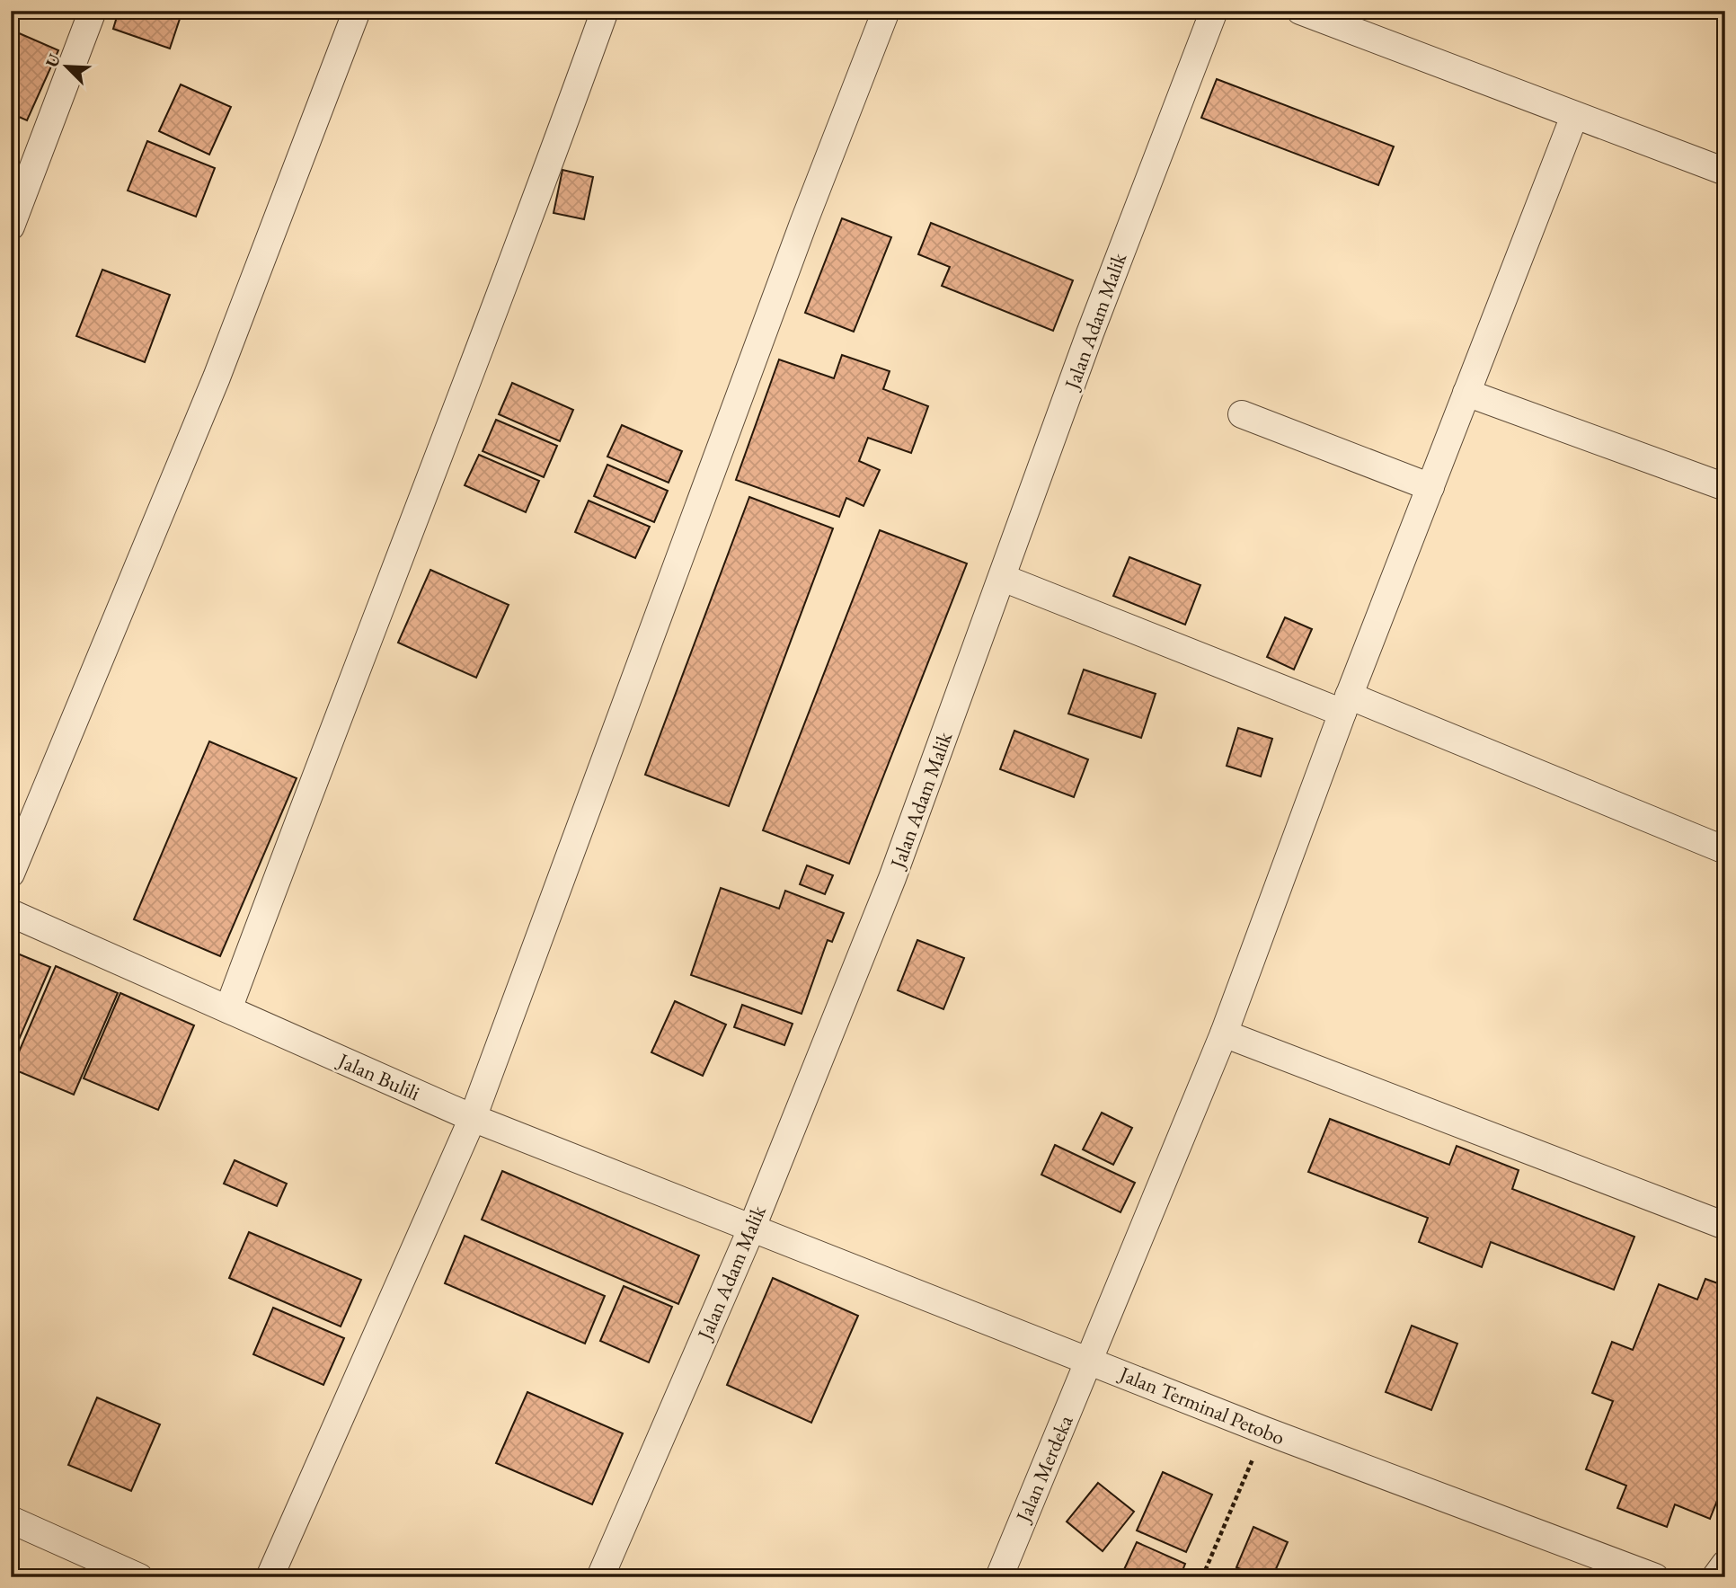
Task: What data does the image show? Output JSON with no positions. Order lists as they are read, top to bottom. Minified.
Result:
{"streets":{"street":["Jalan Adam Malik","Jalan Bulili","Jalan Terminal Petobo","Jalan Merdeka"]},"crossings":[["Jalan Adam Malik","Jalan Bulili"],["Jalan Adam Malik","Jalan Terminal Petobo"],["Jalan Bulili","Jalan Terminal Petobo"],["Jalan Terminal Petobo","Jalan Merdeka"]],"north":"top left"}
